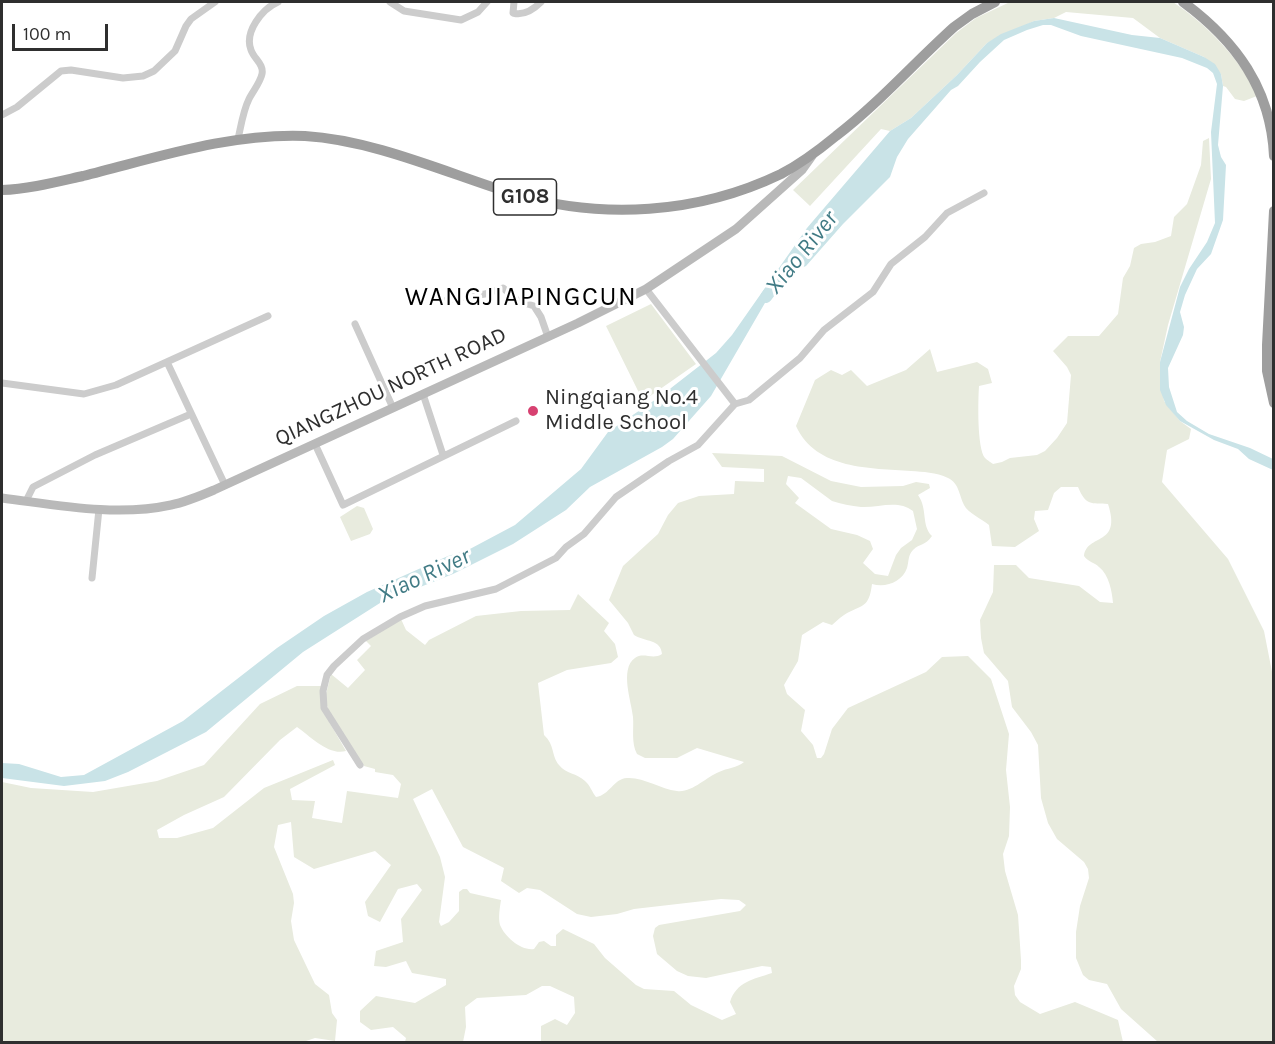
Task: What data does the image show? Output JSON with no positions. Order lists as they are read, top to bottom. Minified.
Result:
{"streets":{"highway":["G108"],"main road":["QIANGZHOU NORTH ROAD"]},"crossings":[["G108","QIANGZHOU NORTH ROAD"]],"districts":["WANGJIAPINGCUN"],"water":["Xiao River"],"places":["Ningqiang No.4 Middle School"],"scale_bar":"100 m"}
